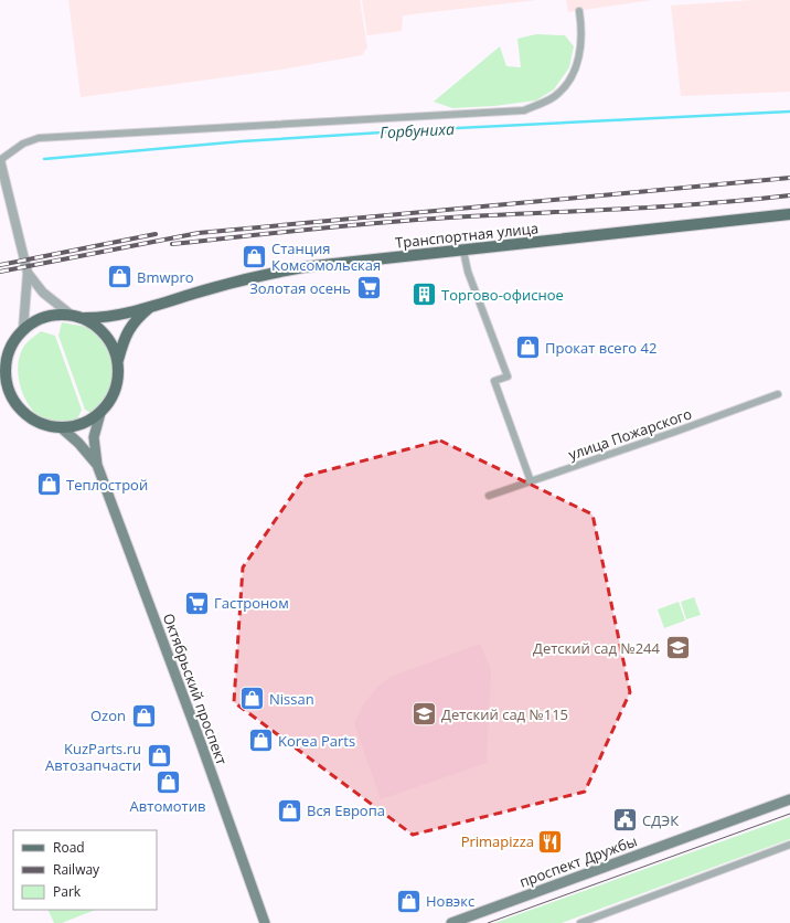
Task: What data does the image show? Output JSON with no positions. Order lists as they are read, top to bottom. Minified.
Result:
{"streets":{"main road":["Транспортная улица","Октябрьский проспект","проспект Дружбы"],"street":["улица Пожарского"]},"crossings":[["Транспортная улица","Октябрьский проспект"]],"water":["Горбуниха"],"places":{"shop":["Станция Комсомольская","Bmwpro","Прокат всего 42","Теплострой","Nissan","Ozon","Korea Parts","KuzParts.ru Автозапчасти","Автомотив","Вся Европа","Новэкс"],"supermarket":["Золотая осень","Гастроном"],"building":["Торгово-офисное"],"school or university":["Детский сад №244","Детский сад №115"],"public building":["СДЭК"],"restaurant":["Primapizza"]},"legend":["Road","Railway","Park"]}
